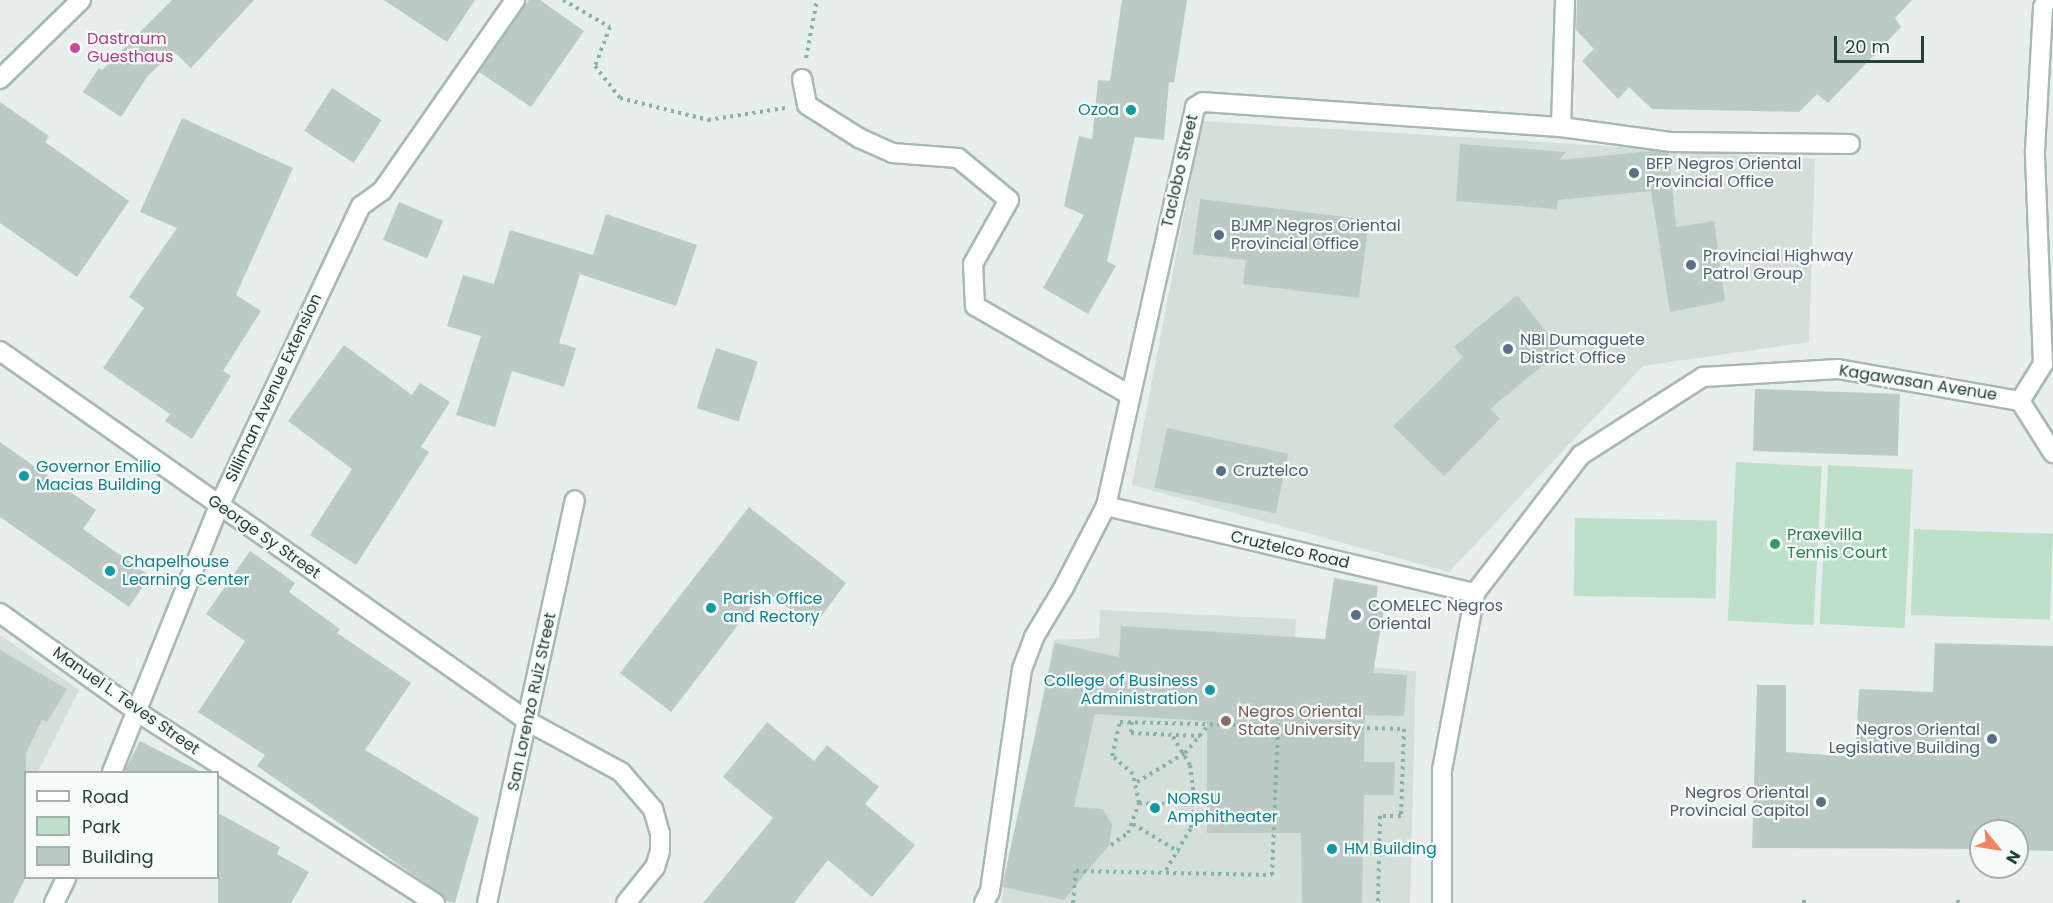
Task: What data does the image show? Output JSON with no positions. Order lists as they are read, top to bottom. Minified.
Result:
{"streets":{"street":["Taclobo Street","Kagawasan Avenue","Silliman Avenue Extension","George Sy Street","Cruztelco Road","Manuel L. Teves Street","San Lorenzo Ruiz Street"]},"crossings":[["Taclobo Street","Cruztelco Road"],["Kagawasan Avenue","Cruztelco Road"],["Silliman Avenue Extension","George Sy Street"],["Silliman Avenue Extension","Manuel L. Teves Street"],["George Sy Street","San Lorenzo Ruiz Street"]],"places":["Dastraum Guesthaus","Ozoa","BFP Negros Oriental Provincial Office","BJMP Negros Oriental Provincial Office","Provincial Highway Patrol Group","NBI Dumaguete District Office","Cruztelco","Governor Emilio Macias Building","Praxevilla Tennis Court","Chapelhouse Learning Center","Parish Office and Rectory","COMELEC Negros Oriental","College of Business Administration","Negros Oriental State University","Negros Oriental Legislative Building","Negros Oriental Provincial Capitol","NORSU Amphitheater","HM Building"],"legend":["Road","Park","Building"],"scale_bar":"20 m","north":"bottom right"}
